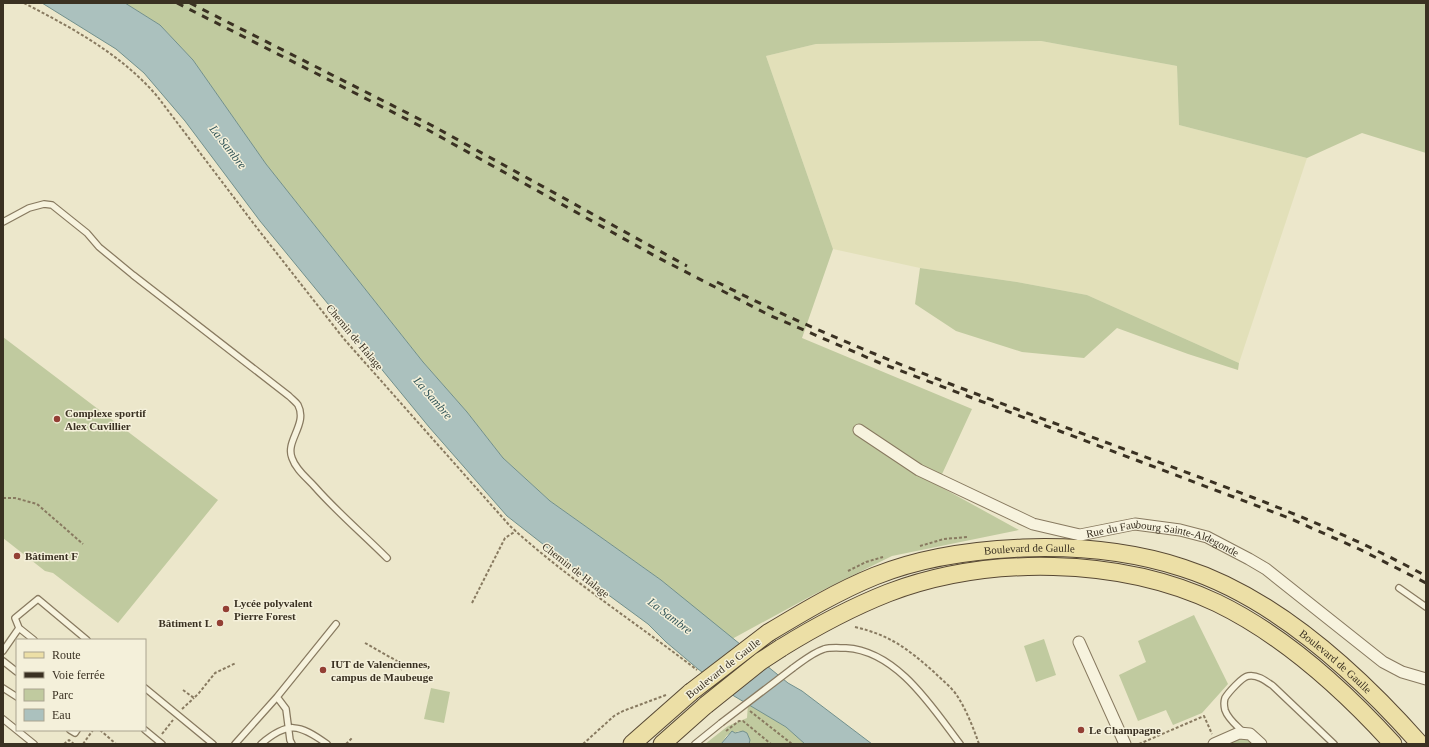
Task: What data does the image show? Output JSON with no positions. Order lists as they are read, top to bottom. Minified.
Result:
{"streets":{"main road":["Boulevard de Gaulle"],"street":["Rue du Faubourg Sainte-Aldegonde"],"path":["Chemin de Halage"]},"water":["La Sambre"],"places":["Complexe sportif Alex Cuvillier","Bâtiment F","Lycée polyvalent Pierre Forest","Bâtiment L","IUT de Valenciennes, campus de Maubeuge","Le Champagne"],"legend":["Route","Voie ferrée","Parc","Eau"]}
